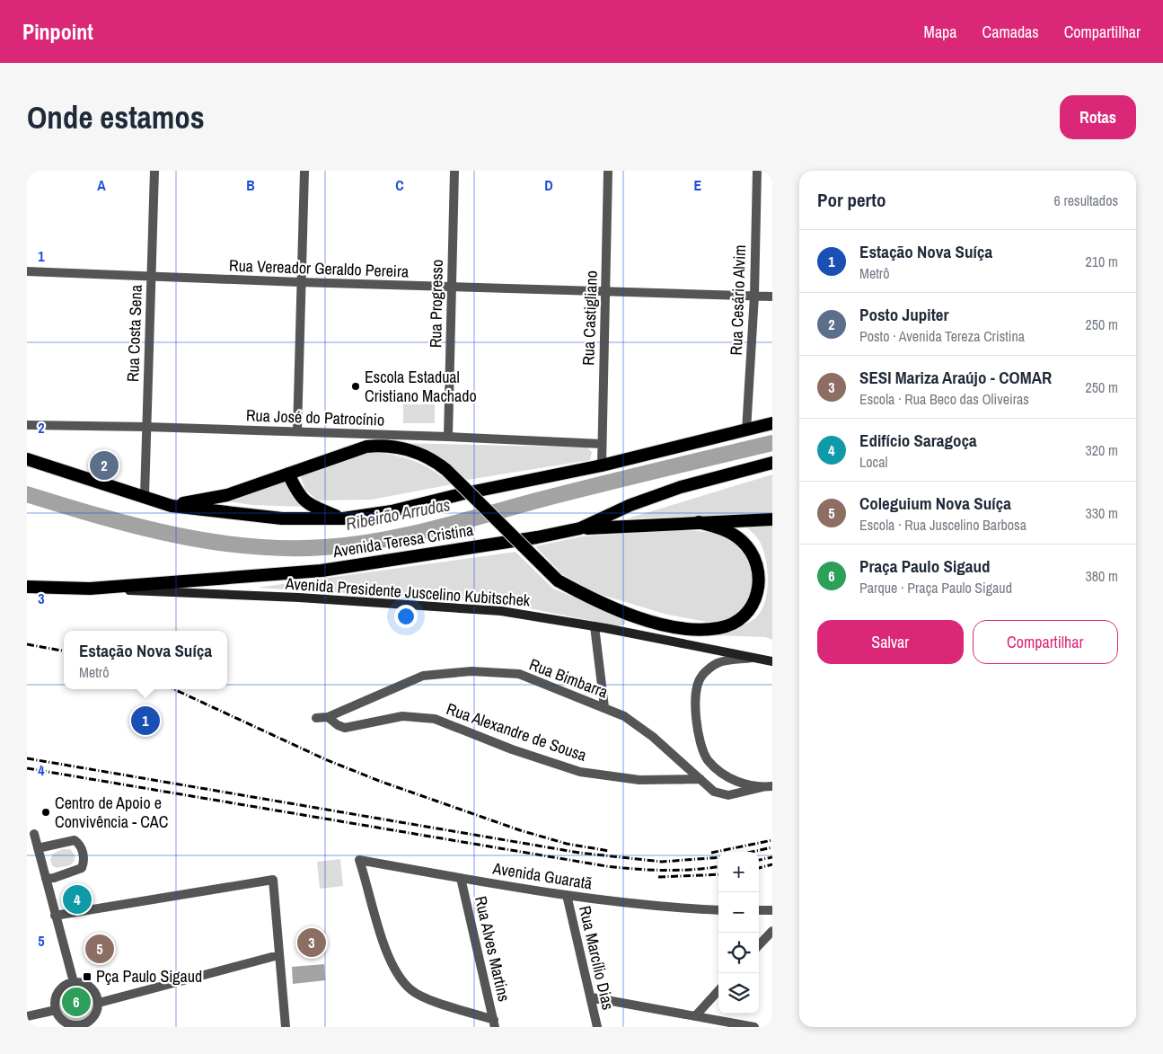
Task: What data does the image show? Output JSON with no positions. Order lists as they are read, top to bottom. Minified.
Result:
{"streets":{"highway":["Avenida Teresa Cristina"],"main road":["Avenida Presidente Juscelino Kubitschek"],"street":["Rua Vereador Geraldo Pereira","Rua Cesário Alvim","Rua Progresso","Rua Castigliano","Rua Costa Sena","Rua José do Patrocínio","Rua Bimbarra","Rua Alexandre de Sousa","Avenida Guaratã","Rua Alves Martins","Rua Marcílio Dias"]},"crossings":[["Rua Vereador Geraldo Pereira","Rua Cesário Alvim"],["Rua Vereador Geraldo Pereira","Rua Progresso"],["Rua Vereador Geraldo Pereira","Rua Castigliano"],["Rua Vereador Geraldo Pereira","Rua Costa Sena"],["Rua Cesário Alvim","Avenida Teresa Cristina"],["Rua Progresso","Rua José do Patrocínio"],["Rua Castigliano","Rua José do Patrocínio"],["Rua Castigliano","Avenida Teresa Cristina"],["Rua Costa Sena","Rua José do Patrocínio"],["Rua Costa Sena","Avenida Teresa Cristina"],["Avenida Teresa Cristina","Avenida Presidente Juscelino Kubitschek"],["Avenida Presidente Juscelino Kubitschek","Rua Bimbarra"],["Rua Bimbarra","Rua Alexandre de Sousa"],["Avenida Guaratã","Rua Alves Martins"],["Avenida Guaratã","Rua Marcílio Dias"]],"water":["Ribeirão Arrudas"],"places":{"other":["Escola Estadual Cristiano Machado","Centro de Apoio e Convivência - CAC"],"transit":["Pça Paulo Sigaud"]},"page":{"header":"Pinpoint","nav":["Mapa","Camadas","Compartilhar"],"buttons":["Rotas",["Salvar","Compartilhar"]],"title":"Onde estamos","heading":["Por perto","6 resultados"],"list":[{"mark":"1","name":"Estação Nova Suíça","note":"Metrô","value":"210 m"},{"mark":"2","name":"Posto Jupiter","note":"Posto · Avenida Tereza Cristina","value":"250 m"},{"mark":"3","name":"SESI Mariza Araújo - COMAR","note":"Escola · Rua Beco das Oliveiras","value":"250 m"},{"mark":"4","name":"Edifício Saragoça","note":"Local","value":"320 m"},{"mark":"5","name":"Coleguium Nova Suíça","note":"Escola · Rua Juscelino Barbosa","value":"330 m"},{"mark":"6","name":"Praça Paulo Sigaud","note":"Parque · Praça Paulo Sigaud","value":"380 m"}],"pins":["2","1","4","3","5","6"],"popup":["Estação Nova Suíça","Metrô"],"map_buttons":["+","−"]},"grid":{"columns":["A","B","C","D","E"],"rows":["1","2","3","4","5"]}}
